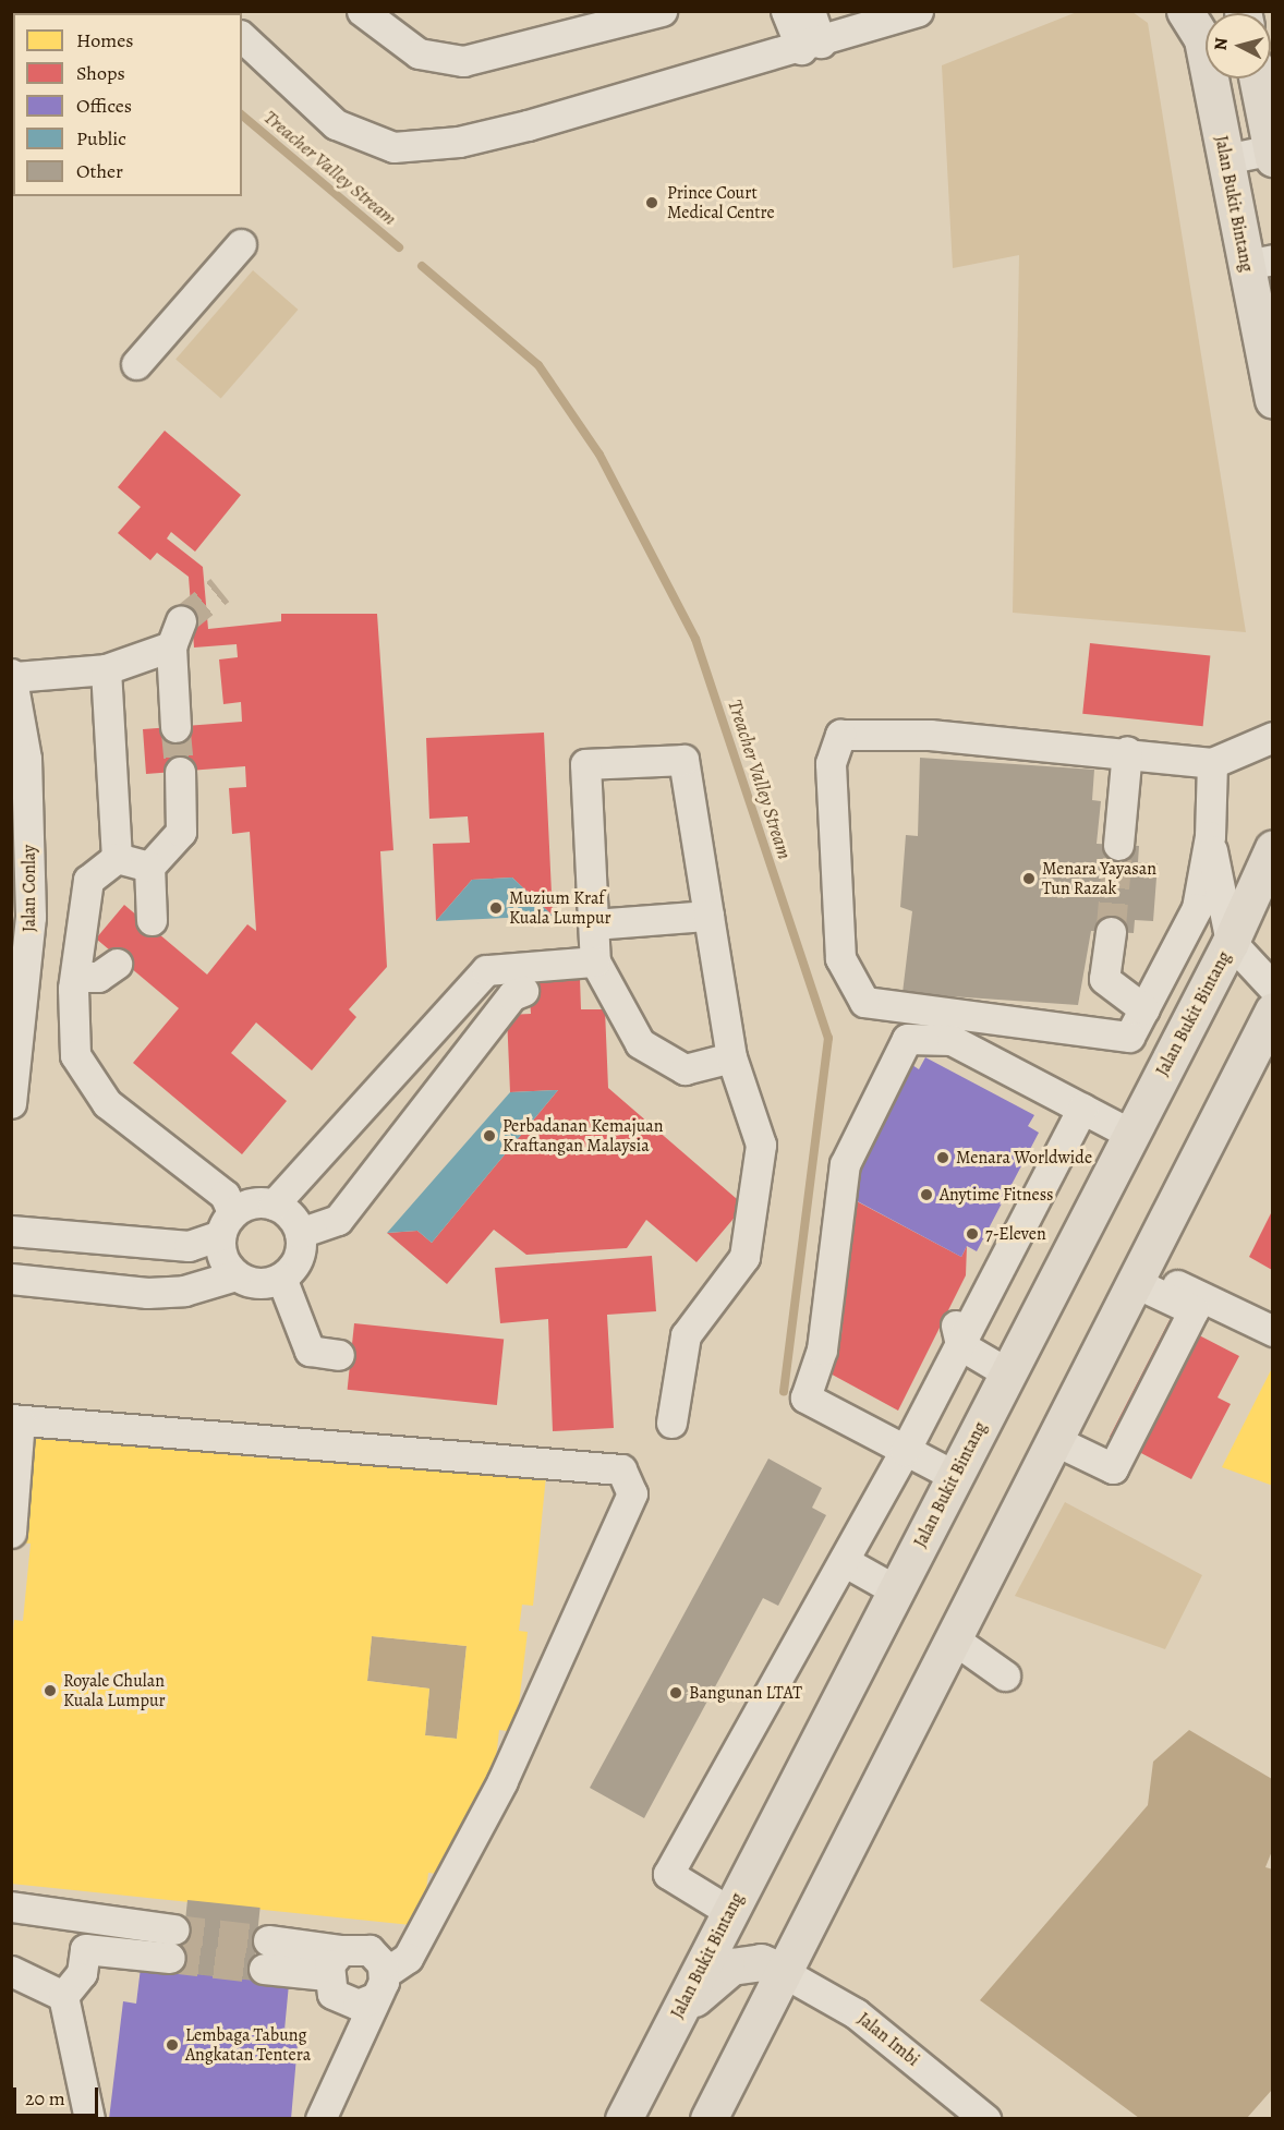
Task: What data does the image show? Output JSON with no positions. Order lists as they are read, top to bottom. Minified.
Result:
{"streets":{"main road":["Jalan Bukit Bintang"],"street":["Jalan Conlay","Jalan Imbi"]},"water":["Treacher Valley Stream"],"places":["Prince Court Medical Centre","Menara Yayasan Tun Razak","Muzium Kraf Kuala Lumpur","Perbadanan Kemajuan Kraftangan Malaysia","Menara Worldwide","Anytime Fitness","7-Eleven","Royale Chulan Kuala Lumpur","Bangunan LTAT","Lembaga Tabung Angkatan Tentera"],"legend":["Homes","Shops","Offices","Public","Other"],"scale_bar":"20 m","north":"left"}
